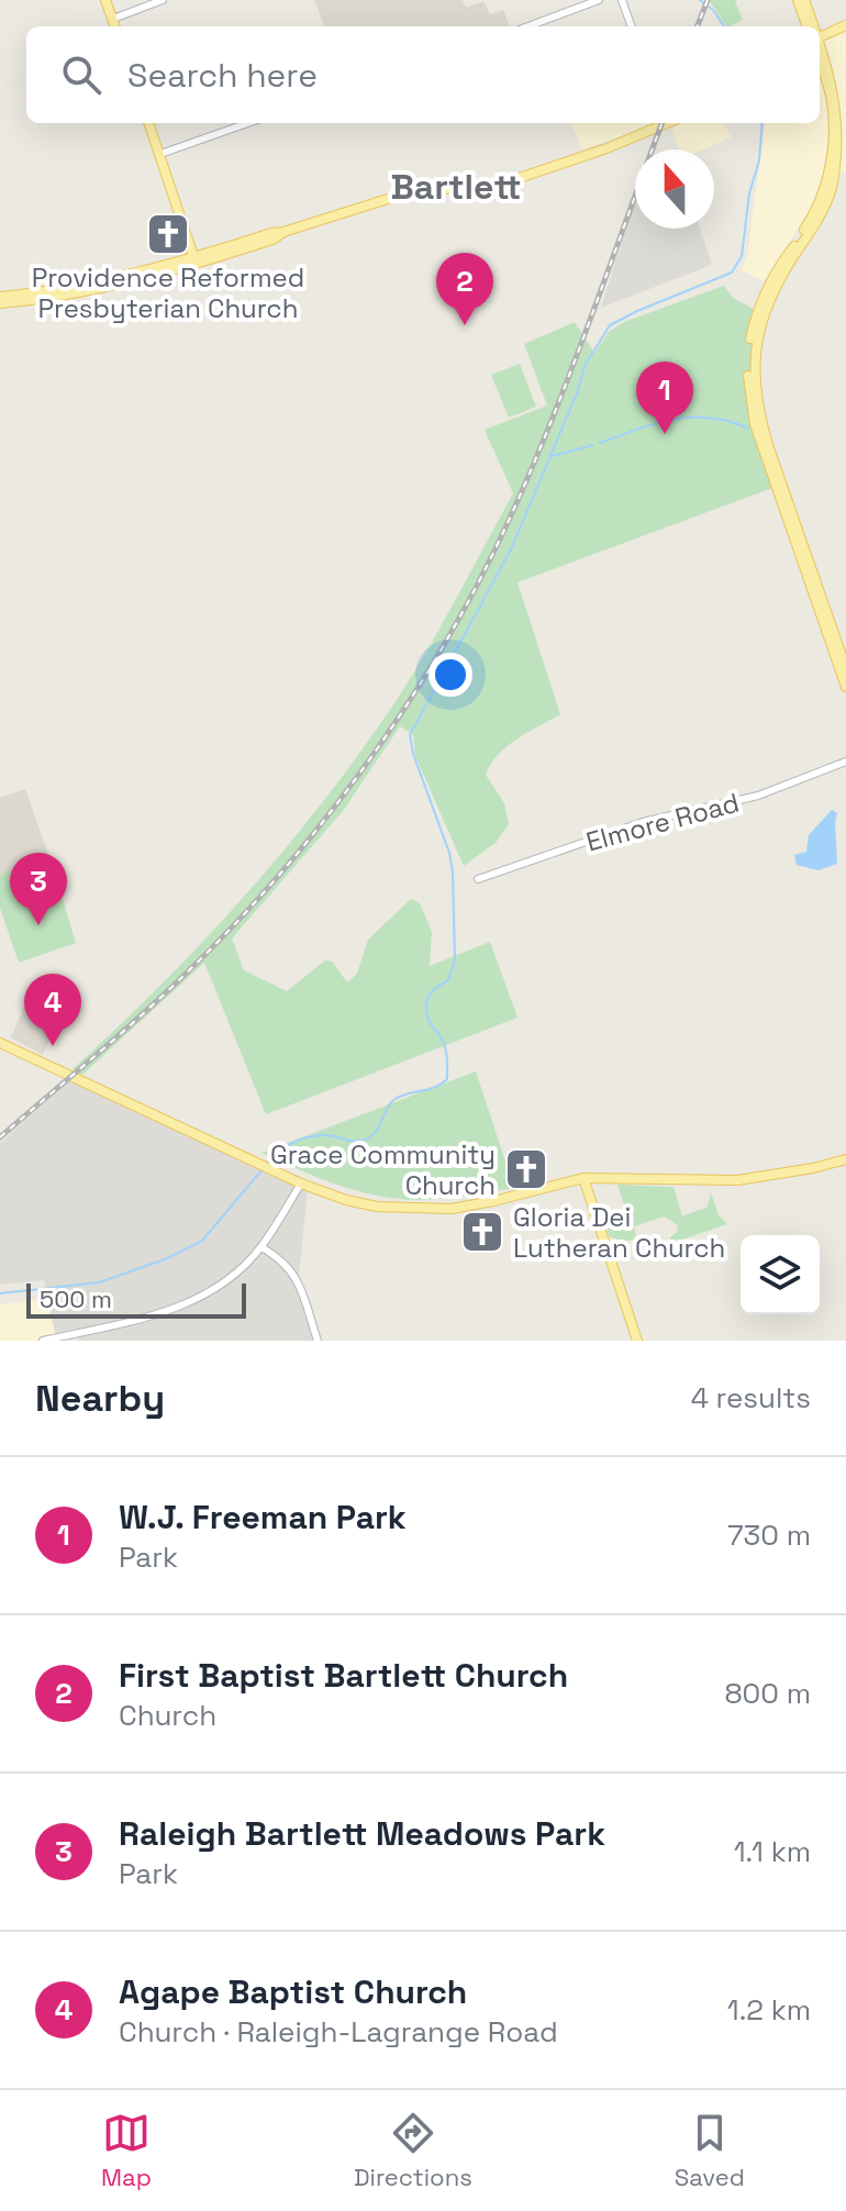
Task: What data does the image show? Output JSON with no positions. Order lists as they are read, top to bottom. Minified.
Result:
{"streets":{"street":["Elmore Road"]},"districts":["Bartlett"],"places":{"church":["Providence Reformed Presbyterian Church","Grace Community Church","Gloria Dei Lutheran Church"]},"scale_bar":"500 m","north":"top","page":{"search":"Search here","pins":["2","1","3","4"],"scale":"500 m","heading":["Nearby","4 results"],"list":[{"mark":"1","name":"W.J. Freeman Park","note":"Park","value":"730 m"},{"mark":"2","name":"First Baptist Bartlett Church","note":"Church","value":"800 m"},{"mark":"3","name":"Raleigh Bartlett Meadows Park","note":"Park","value":"1.1 km"},{"mark":"4","name":"Agape Baptist Church","note":"Church · Raleigh-Lagrange Road","value":"1.2 km"}],"nav":["Map","Directions","Saved"]}}
